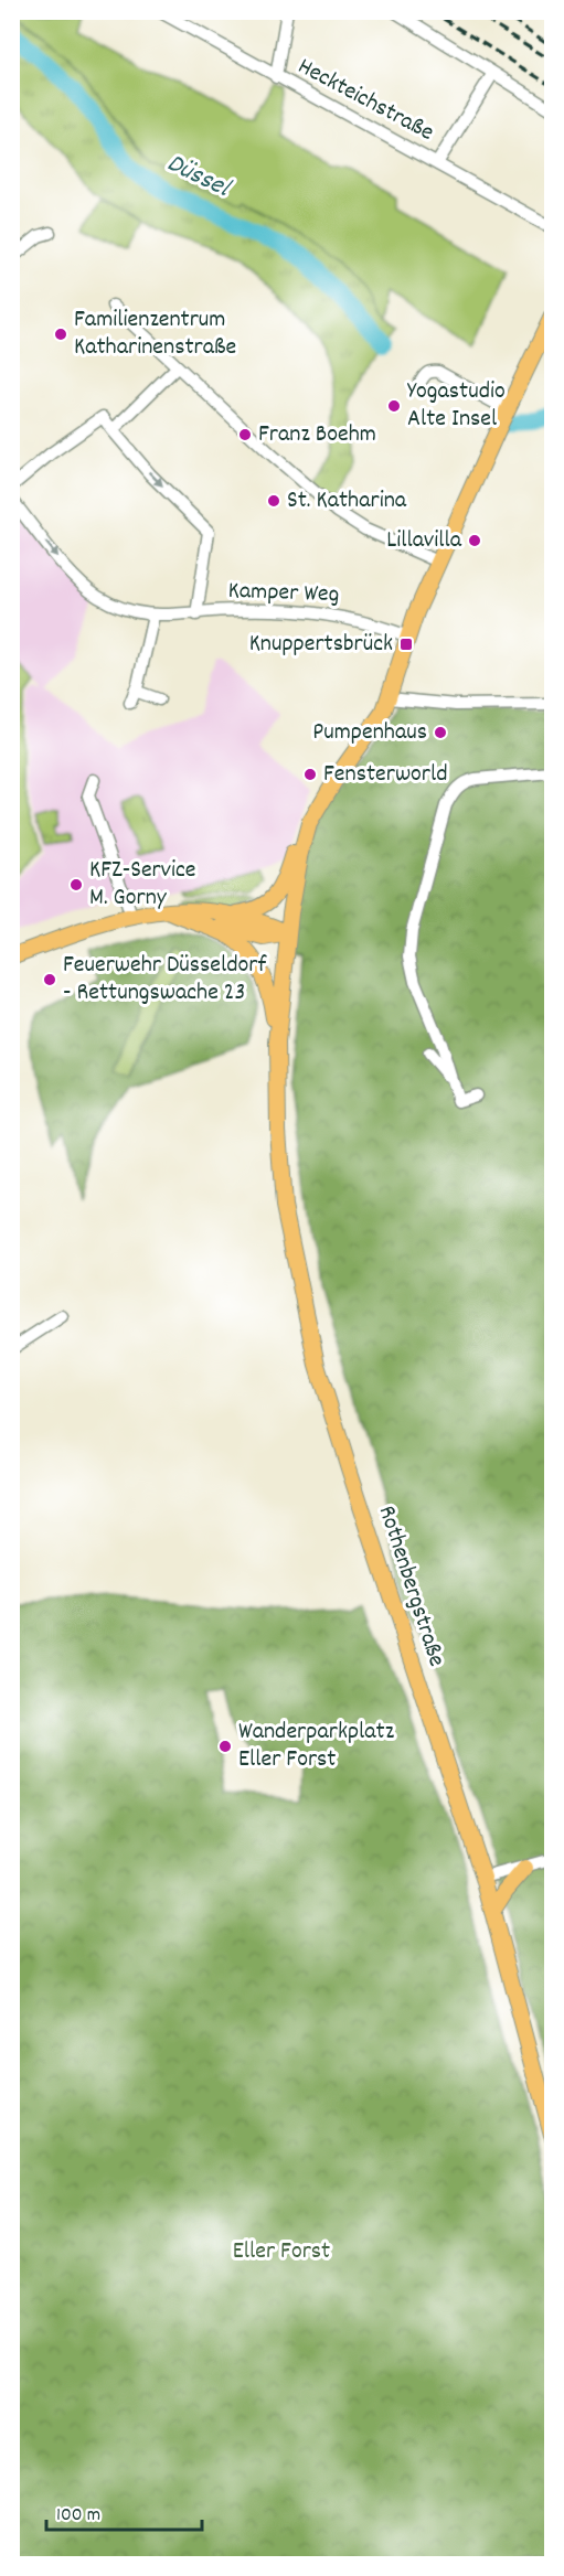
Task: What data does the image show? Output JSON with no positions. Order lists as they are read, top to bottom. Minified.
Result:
{"streets":{"main road":["Rothenbergstraße"],"street":["Heckteichstraße","Kamper Weg"]},"one_way":["Kamper Weg"],"water":["Düssel"],"parks":["Eller Forst"],"places":{"other":["Familienzentrum Katharinenstraße","Yogastudio Alte Insel","Franz Boehm","St. Katharina","Lillavilla","Pumpenhaus","Fensterworld","KFZ-Service M. Gorny","Feuerwehr Düsseldorf - Rettungswache 23","Wanderparkplatz Eller Forst"],"transit":["Knuppertsbrück"]},"scale_bar":"100 m"}
